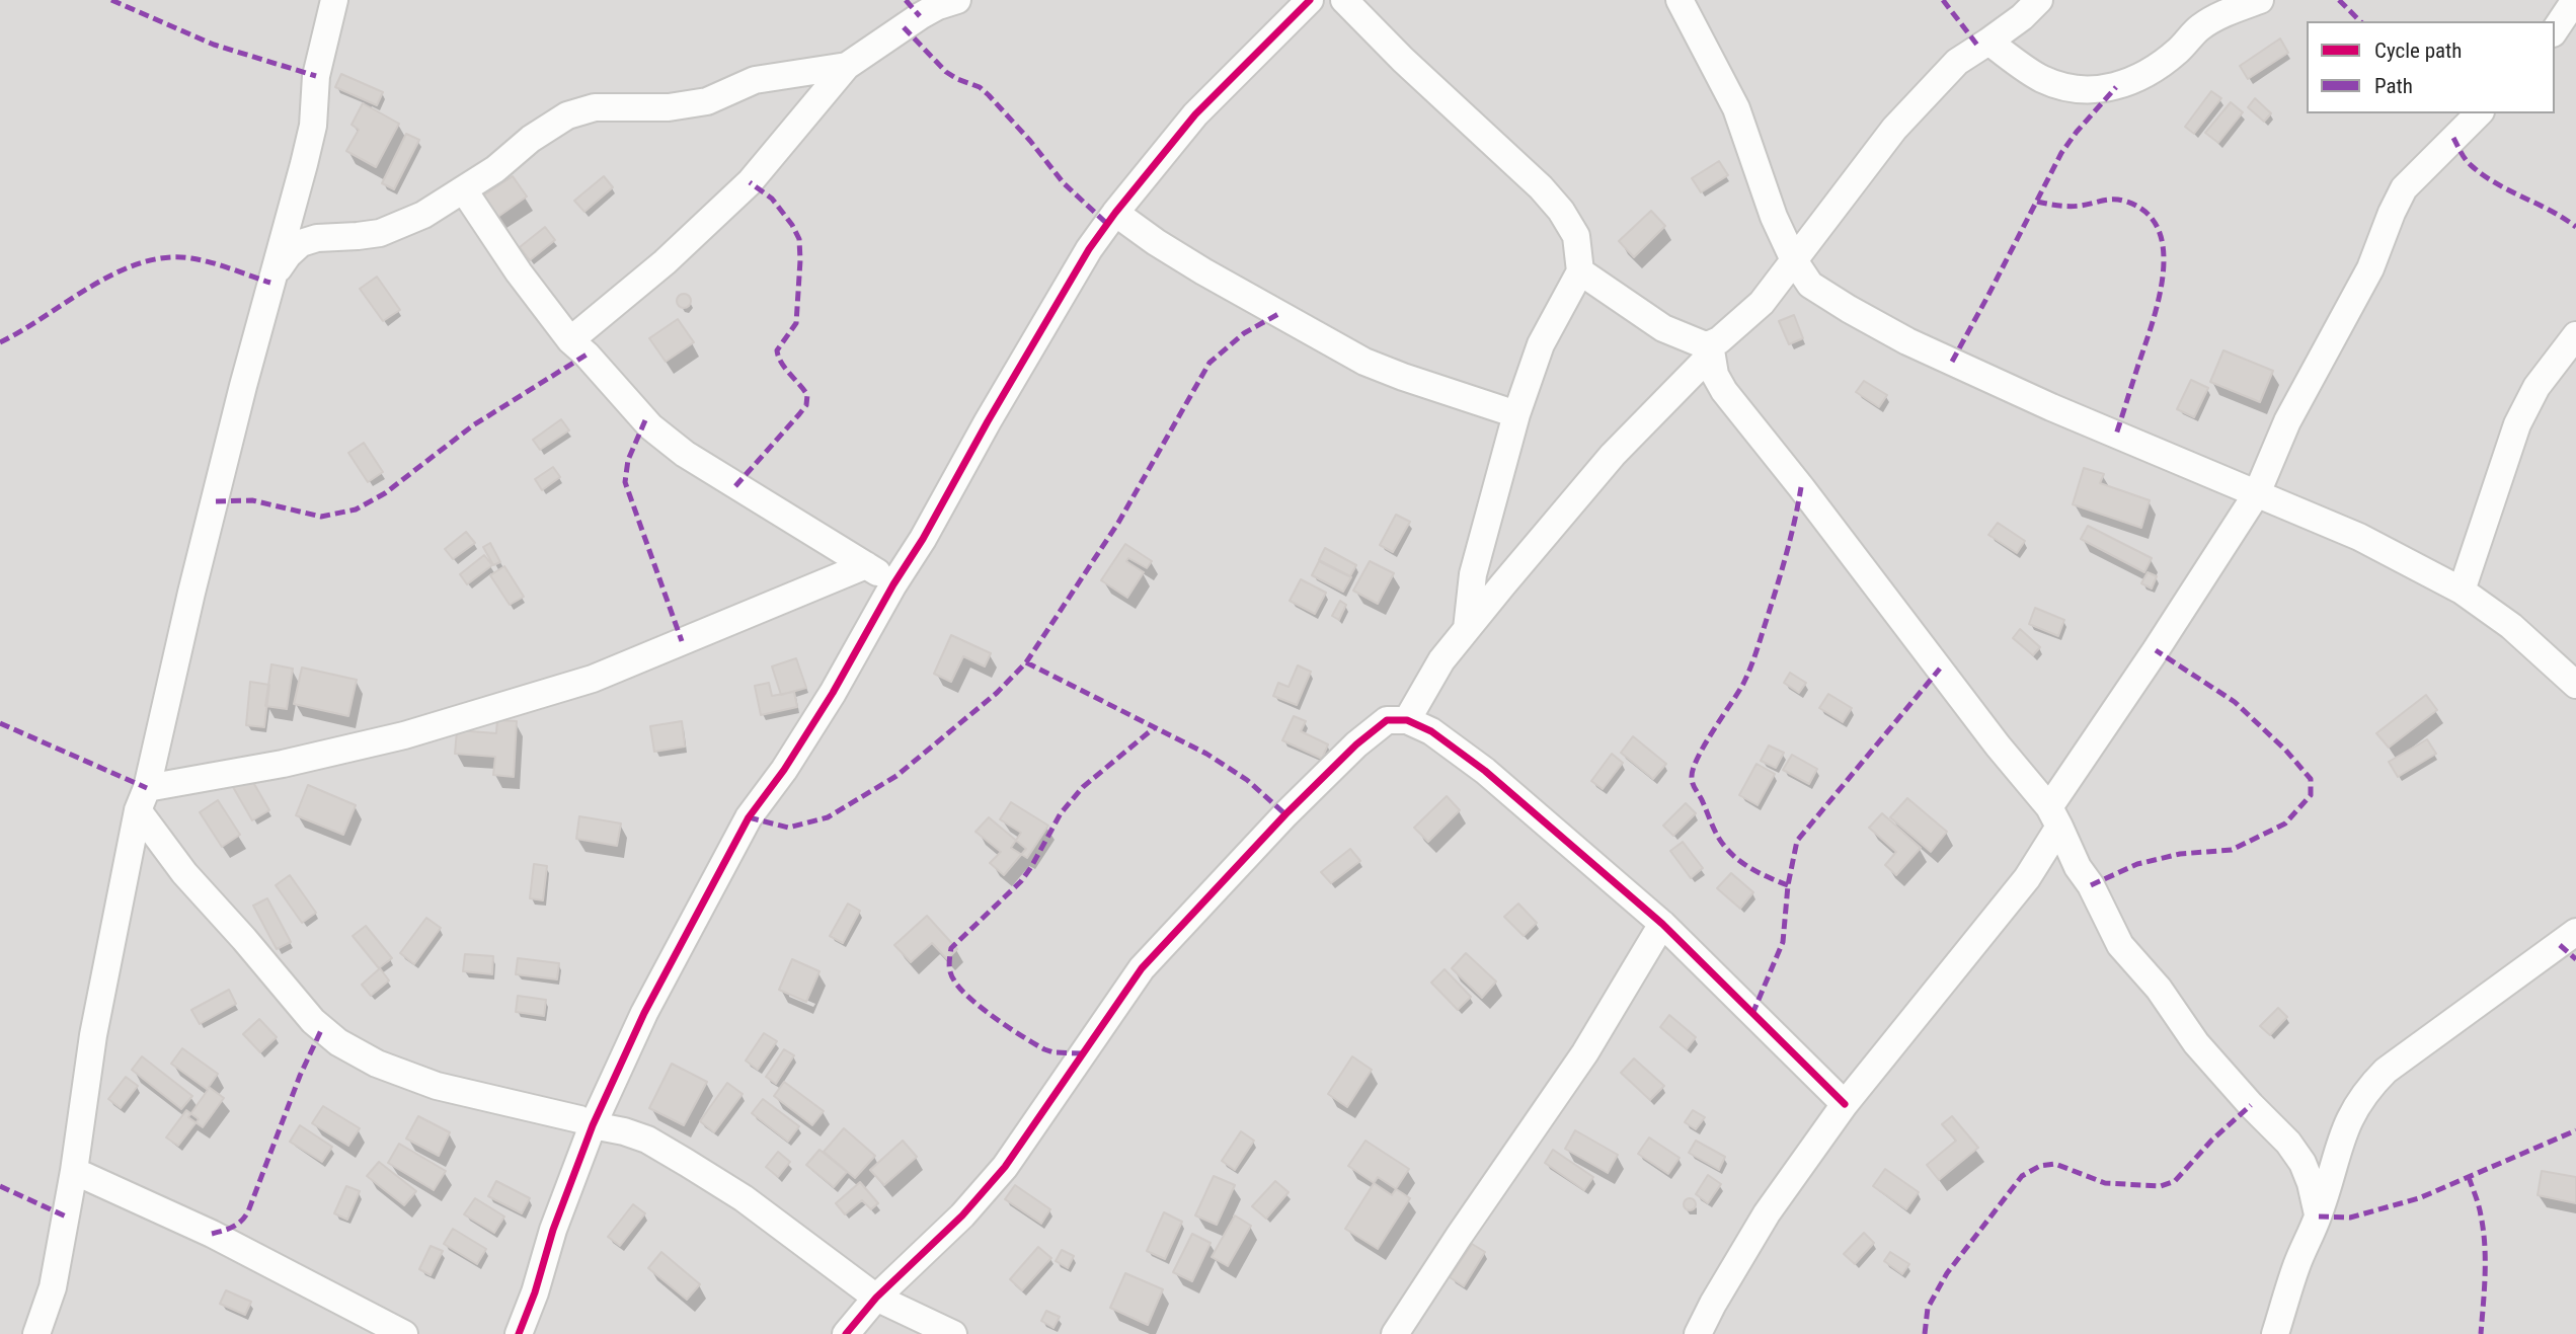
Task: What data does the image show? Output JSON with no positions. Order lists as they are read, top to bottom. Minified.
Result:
{"legend":["Cycle path","Path"]}
